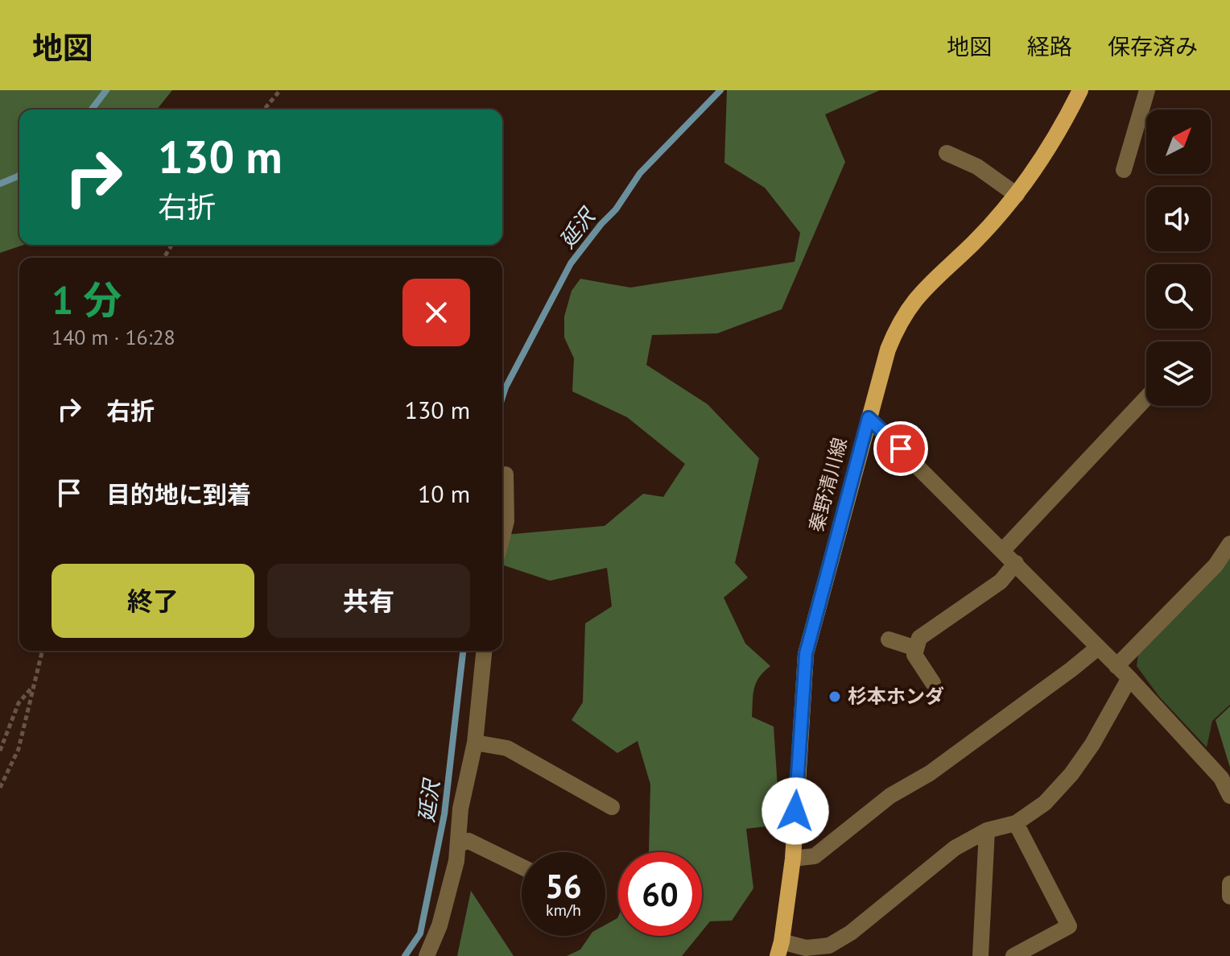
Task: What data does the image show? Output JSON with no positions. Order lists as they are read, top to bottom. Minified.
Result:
{"streets":{"main road":["秦野清川線"]},"water":["延沢"],"places":["杉本ホンダ"],"north":"top right","page":{"header":"地図","nav":["地図","経路","保存済み"],"turn":["130 m","右折"],"heading":["1 分","140 m · 16:28"],"list":[{"name":"右折","value":"130 m"},{"name":"目的地に到着","value":"10 m"}],"buttons":["終了","共有"],"speed":"56 km/h","limit":"60"}}
